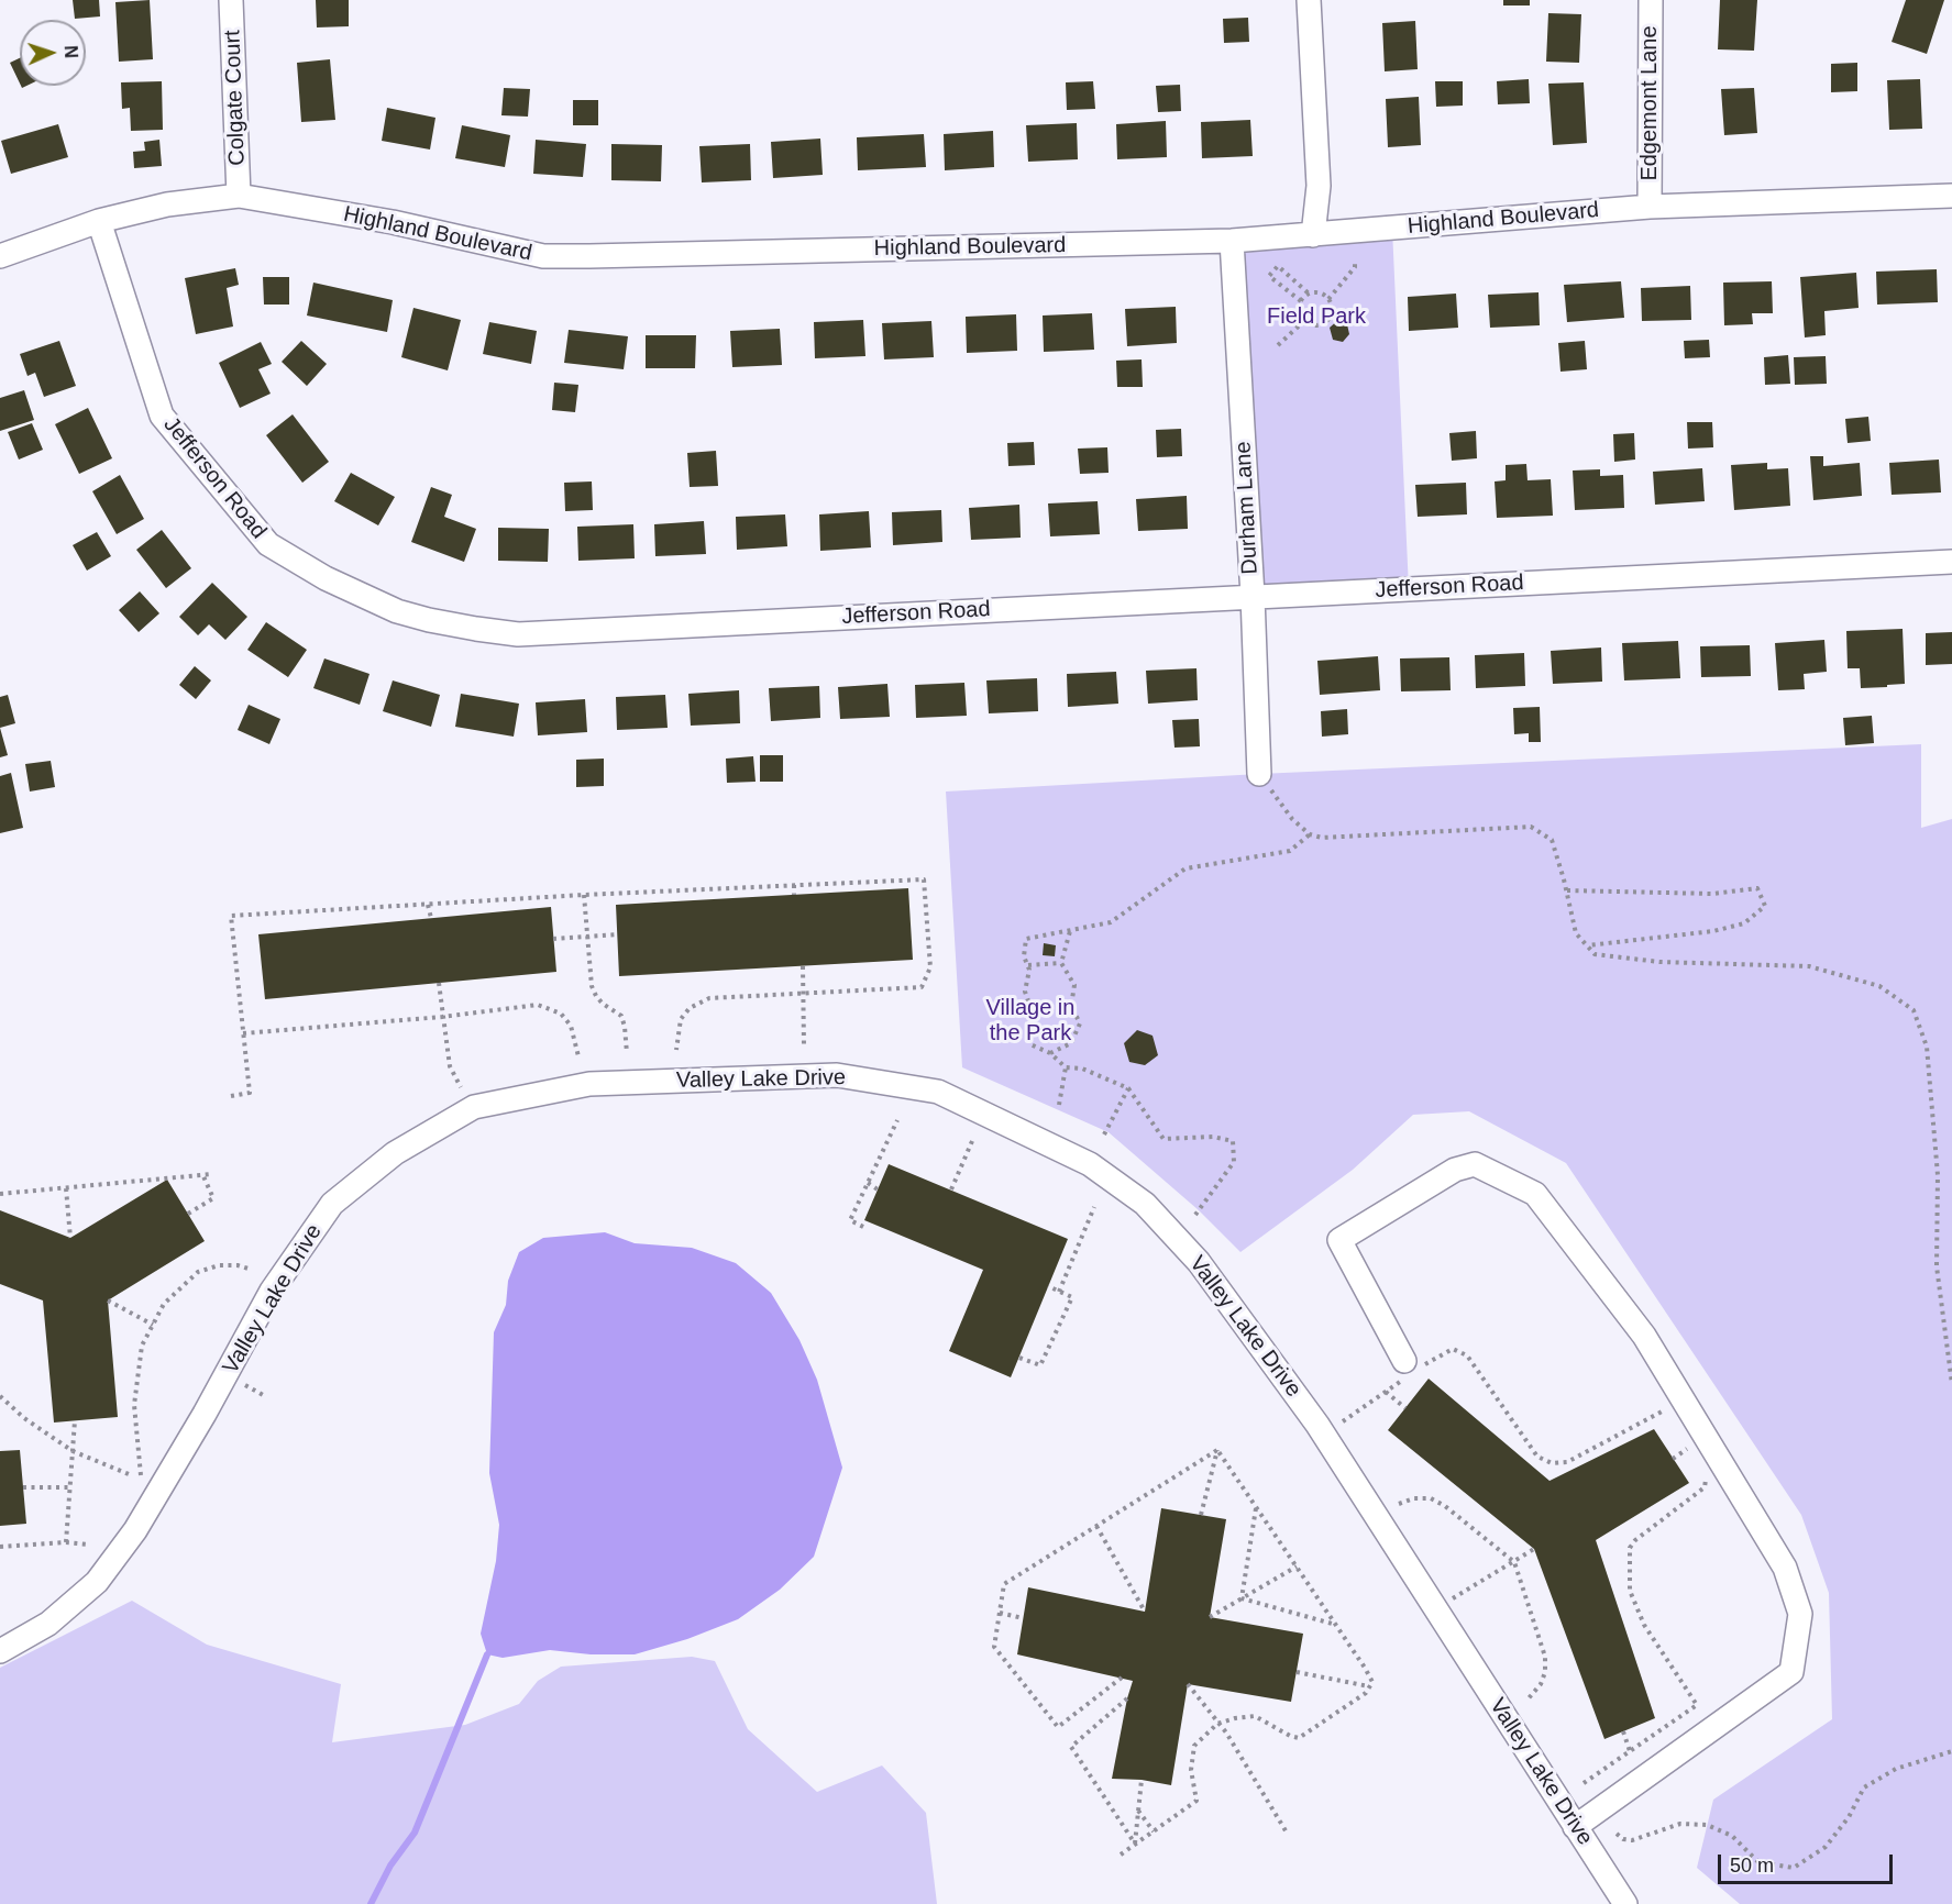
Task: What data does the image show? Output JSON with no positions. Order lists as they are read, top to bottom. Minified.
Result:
{"streets":{"street":["Colgate Court","Edgemont Lane","Highland Boulevard","Jefferson Road","Durham Lane","Valley Lake Drive"]},"crossings":[["Colgate Court","Highland Boulevard"],["Edgemont Lane","Highland Boulevard"],["Highland Boulevard","Jefferson Road"],["Highland Boulevard","Durham Lane"],["Jefferson Road","Durham Lane"]],"parks":["Field Park","Village in the Park"],"scale_bar":"50 m","north":"right"}
